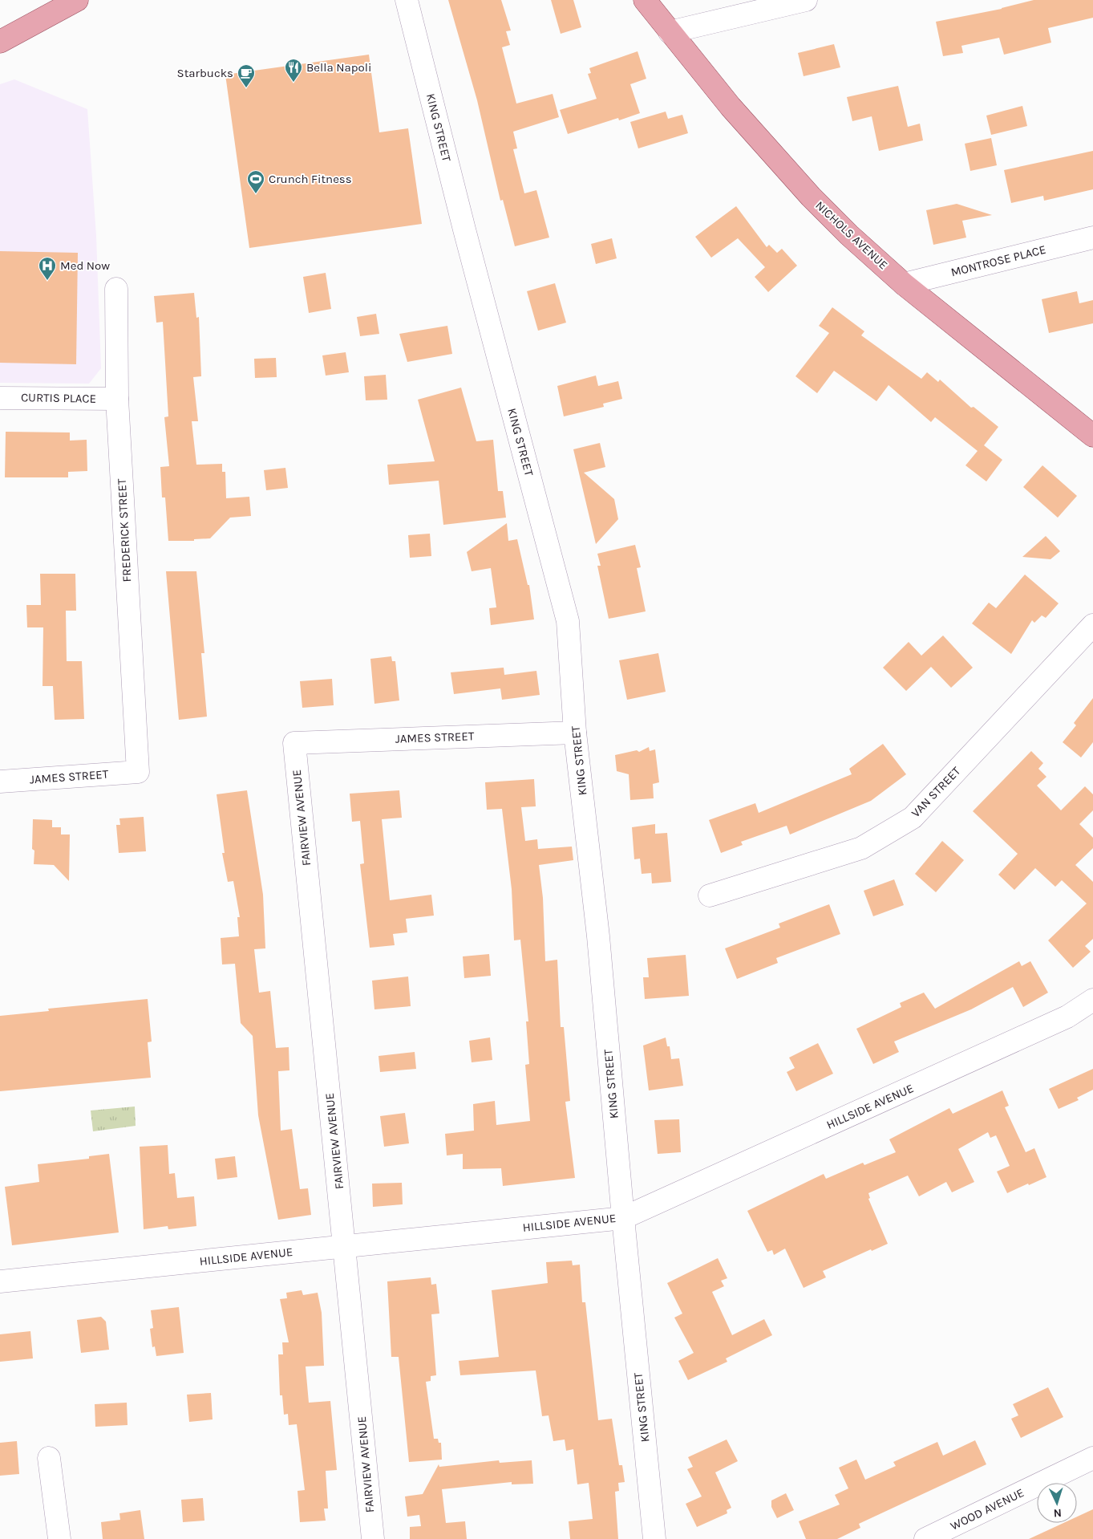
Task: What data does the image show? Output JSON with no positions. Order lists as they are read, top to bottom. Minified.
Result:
{"streets":{"main road":["NICHOLS AVENUE"],"street":["KING STREET","MONTROSE PLACE","CURTIS PLACE","FREDERICK STREET","JAMES STREET","VAN STREET","FAIRVIEW AVENUE","HILLSIDE AVENUE","WOOD AVENUE"]},"crossings":[["KING STREET","JAMES STREET"],["KING STREET","HILLSIDE AVENUE"],["NICHOLS AVENUE","MONTROSE PLACE"],["CURTIS PLACE","FREDERICK STREET"],["FREDERICK STREET","JAMES STREET"],["JAMES STREET","FAIRVIEW AVENUE"],["FAIRVIEW AVENUE","HILLSIDE AVENUE"]],"places":{"restaurant":["Bella Napoli"],"cafe":["Starbucks"],"sports":["Crunch Fitness"],"hospital":["Med Now"]},"north":"bottom"}
